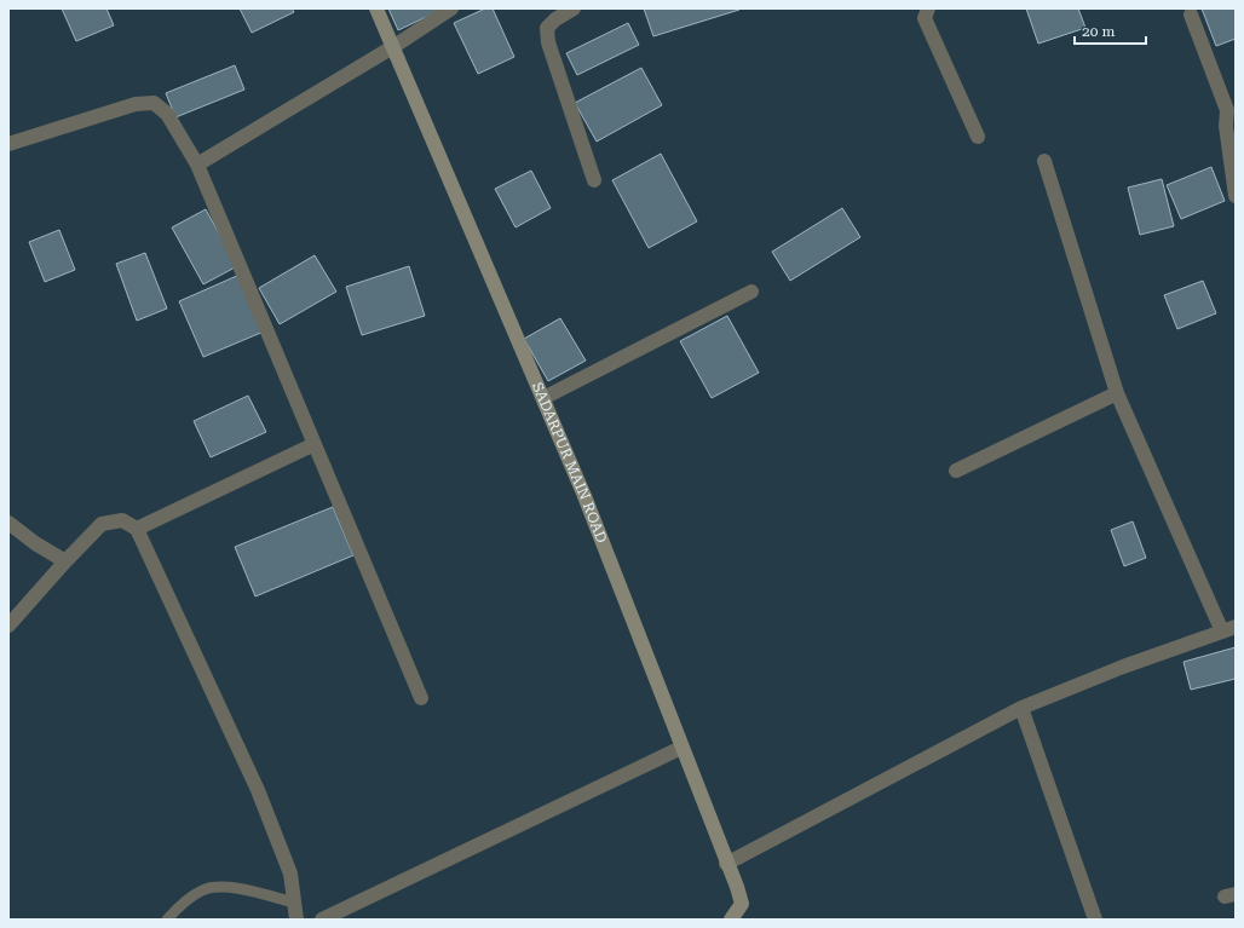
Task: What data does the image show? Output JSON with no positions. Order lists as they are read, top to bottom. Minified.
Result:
{"streets":{"street":["SADARPUR MAIN ROAD"]},"scale_bar":"20 m"}
